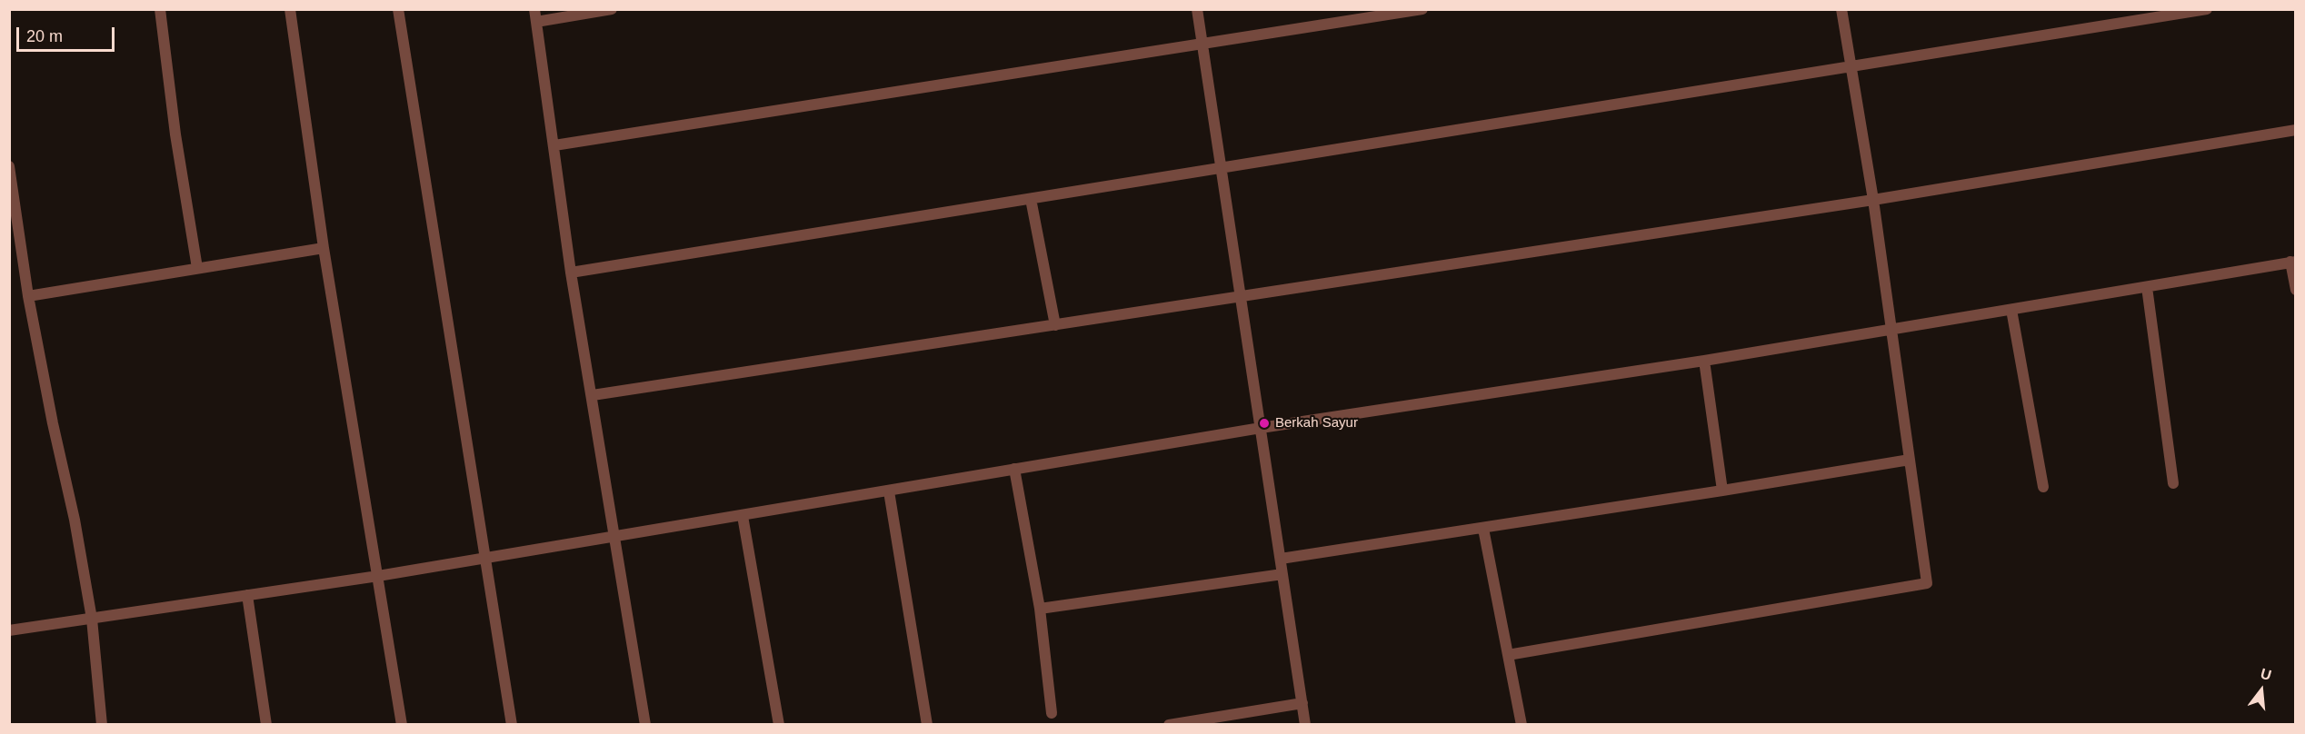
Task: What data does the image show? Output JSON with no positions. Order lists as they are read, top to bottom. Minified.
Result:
{"places":["Berkah Sayur"],"scale_bar":"20 m","north":"top"}
